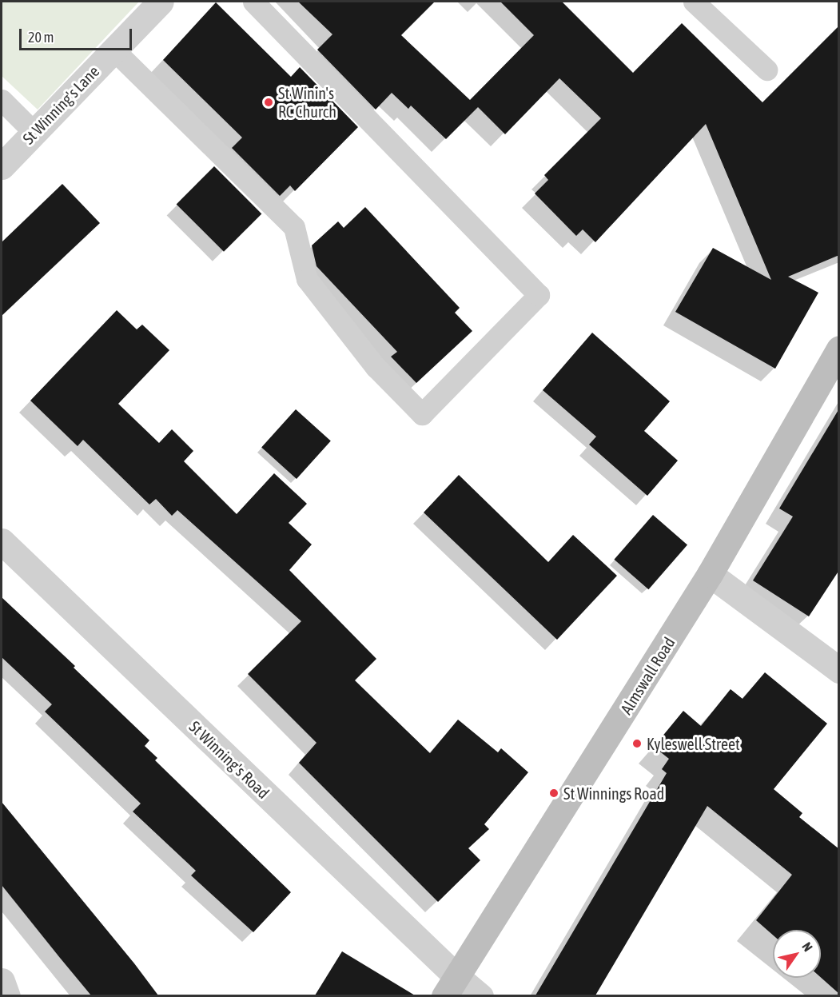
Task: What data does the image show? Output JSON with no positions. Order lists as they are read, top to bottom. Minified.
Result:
{"streets":{"main road":["Almswall Road"],"street":["St Winning's Lane","St Winning's Road"]},"crossings":[["Almswall Road","St Winning's Road"]],"places":["St Winin's RC Church","Kyleswell Street","St Winnings Road"],"scale_bar":"20 m","north":"top right"}
